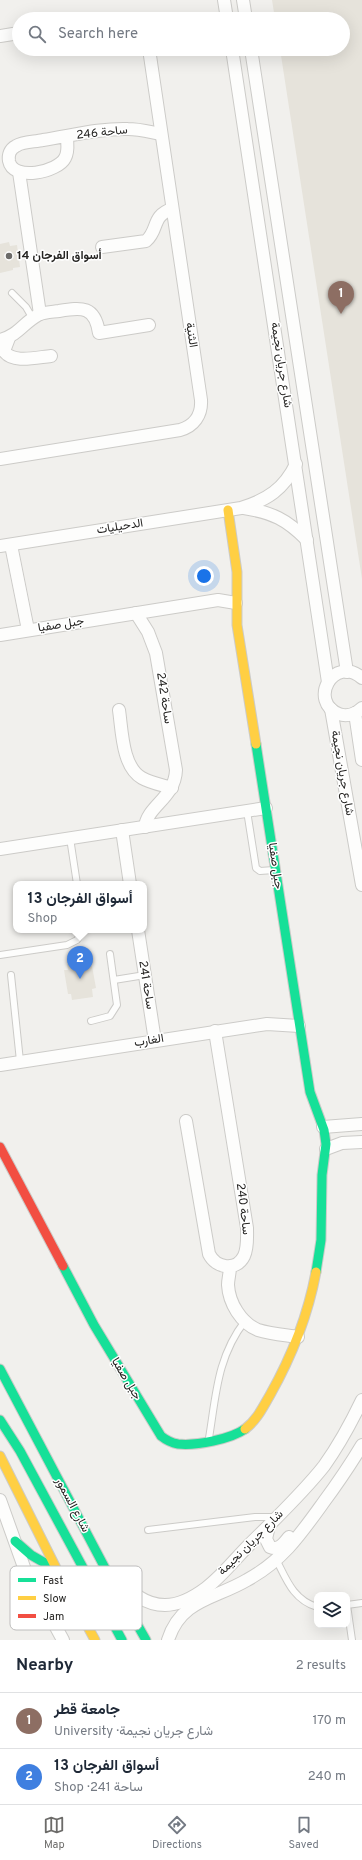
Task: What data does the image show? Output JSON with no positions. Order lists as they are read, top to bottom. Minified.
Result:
{"streets":{"street":["ساحة 246","الثنية","شارع جريان نجيمة","الدحيليات","جبل صفيا","ساحة 242","ساحة 241","الغارب","ساحة 240","شارع السمور"]},"crossings":[["ساحة 246","الثنية"],["شارع جريان نجيمة","الدحيليات"],["الدحيليات","جبل صفيا"],["جبل صفيا","ساحة 242"],["جبل صفيا","الغارب"],["ساحة 241","الغارب"],["الغارب","ساحة 240"]],"places":["أسواق الفرجان 14"],"legend":["Fast","Slow","Jam"],"page":{"search":"Search here","pins":["1","2"],"popup":["أسواق الفرجان 13","Shop"],"heading":["Nearby","2 results"],"list":[{"mark":"1","name":"جامعة قطر","note":"University · شارع جريان نجيمة","value":"170 m"},{"mark":"2","name":"أسواق الفرجان 13","note":"Shop · ساحة 241","value":"240 m"}],"nav":["Map","Directions","Saved"]}}
